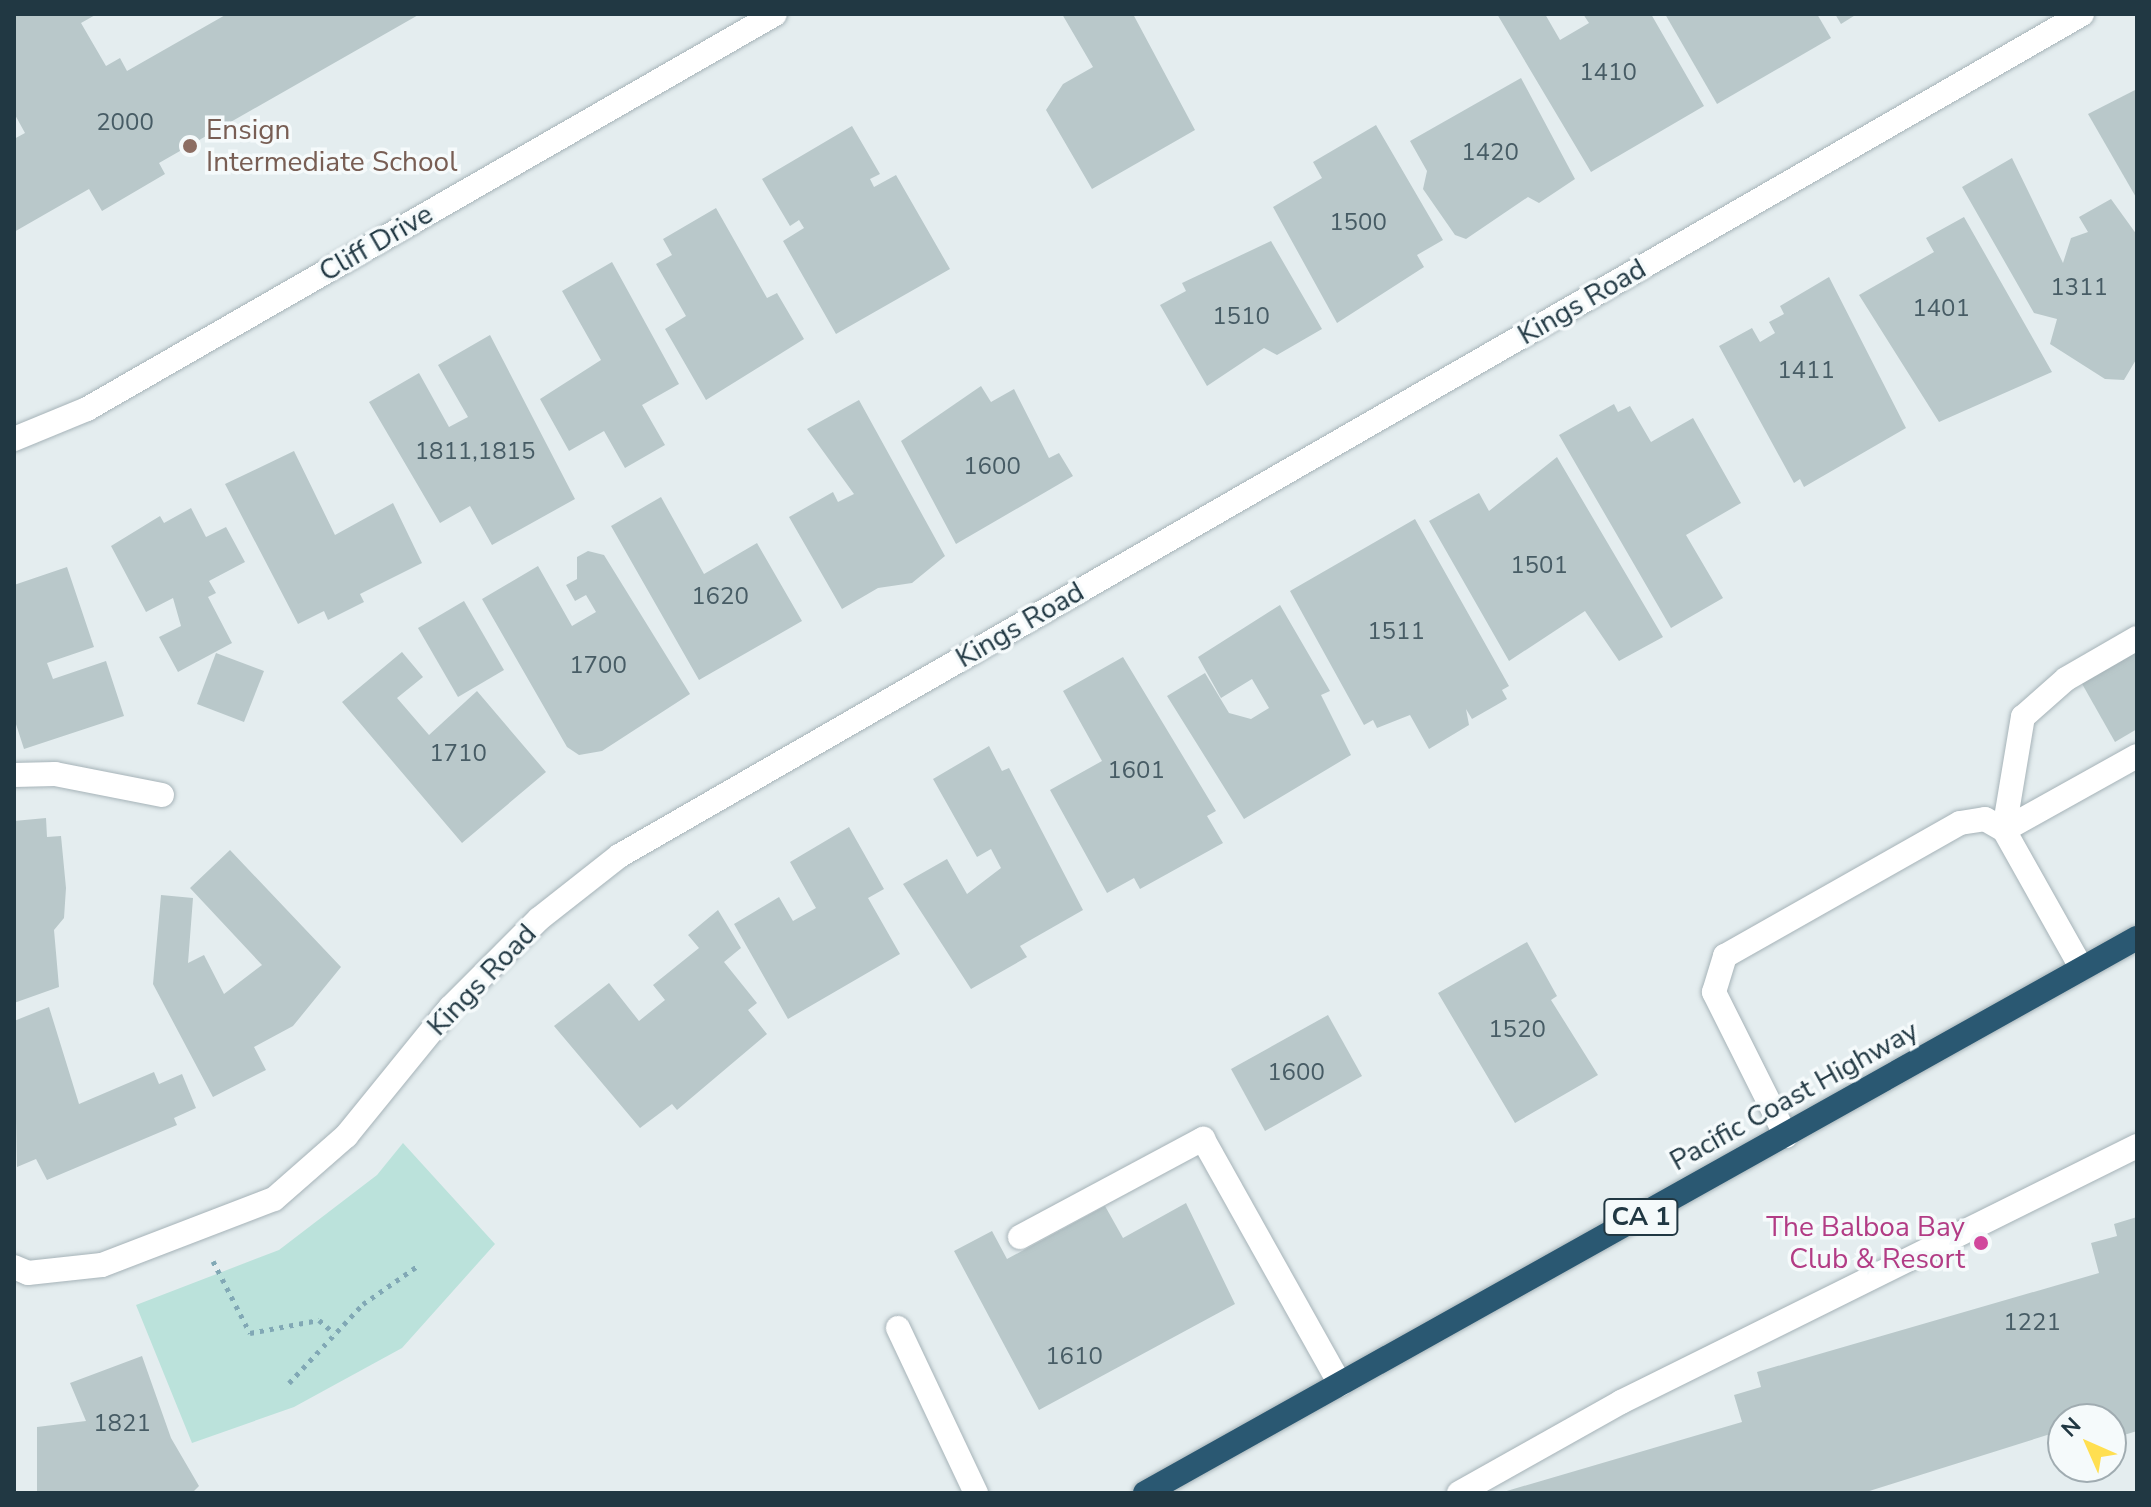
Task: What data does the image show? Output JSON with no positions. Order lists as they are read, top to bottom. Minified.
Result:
{"streets":{"highway":["Pacific Coast Highway","CA 1"],"street":["Cliff Drive","Kings Road"]},"places":["Ensign Intermediate School","The Balboa Bay Club & Resort"],"house_numbers":["1410","2000","1420","1500","1311","1401","1510","1411","1811,1815","1600","1501","1620","1511","1700","1710","1601","1520","1600","1221","1610","1821"],"north":"top left"}
